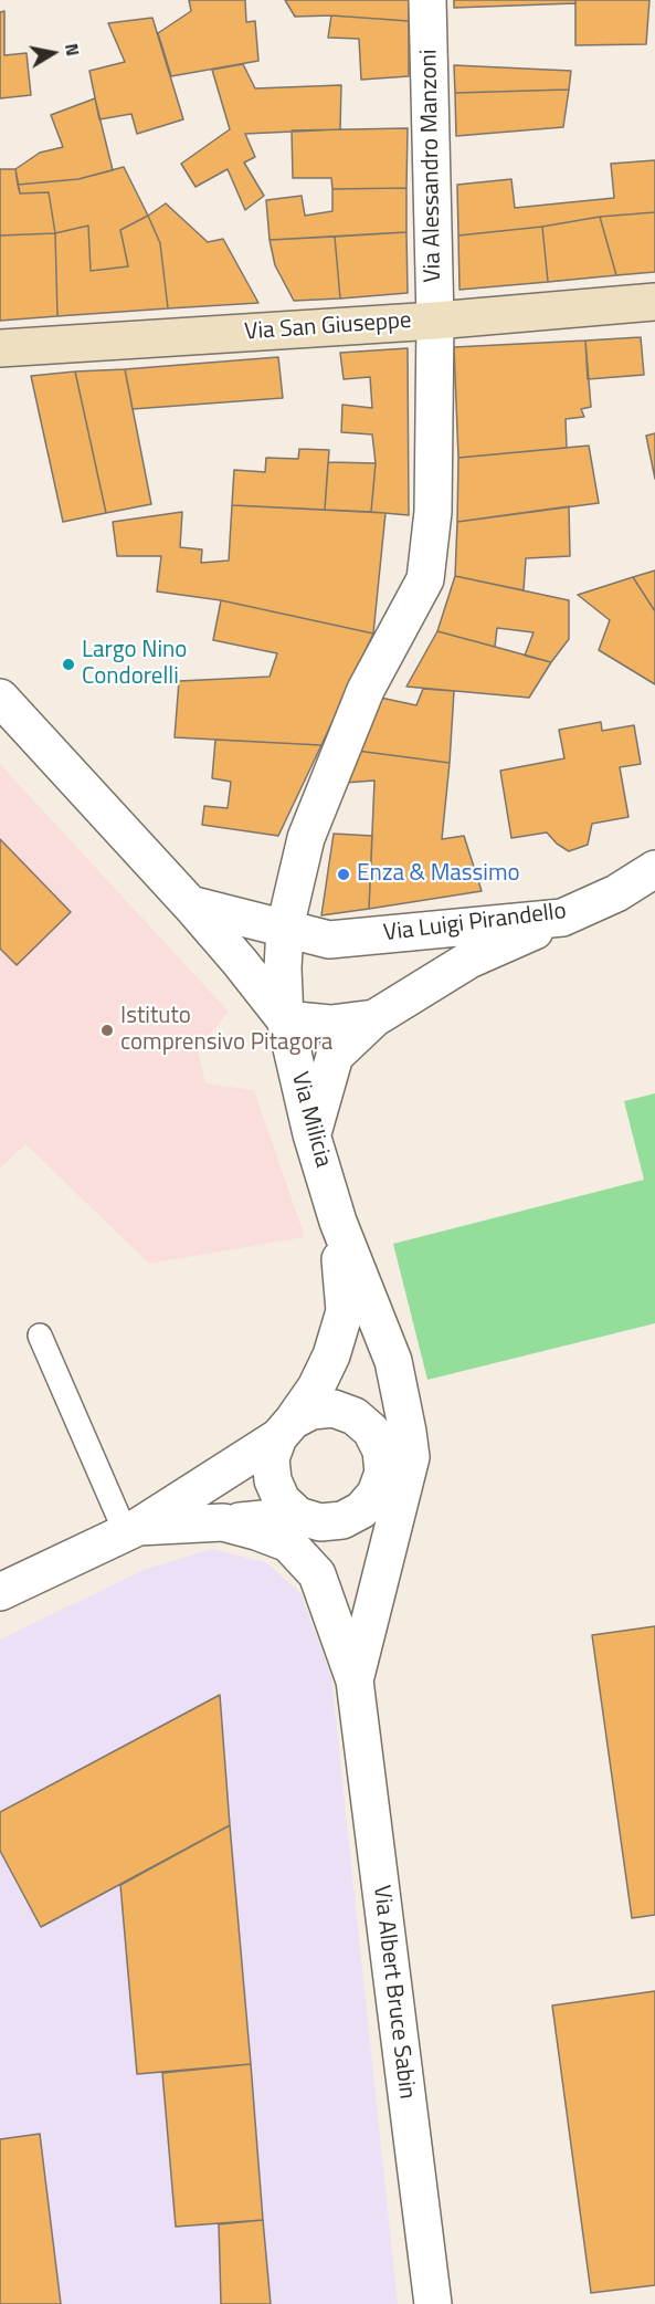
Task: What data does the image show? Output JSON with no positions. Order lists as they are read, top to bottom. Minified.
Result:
{"streets":{"main road":["Via San Giuseppe"],"street":["Via Alessandro Manzoni","Via Luigi Pirandello","Via Milicia","Via Albert Bruce Sabin"]},"crossings":[["Via Alessandro Manzoni","Via San Giuseppe"],["Via Alessandro Manzoni","Via Luigi Pirandello"],["Via Alessandro Manzoni","Via Milicia"]],"places":["Largo Nino Condorelli","Enza & Massimo","Istituto comprensivo Pitagora"],"north":"right"}
